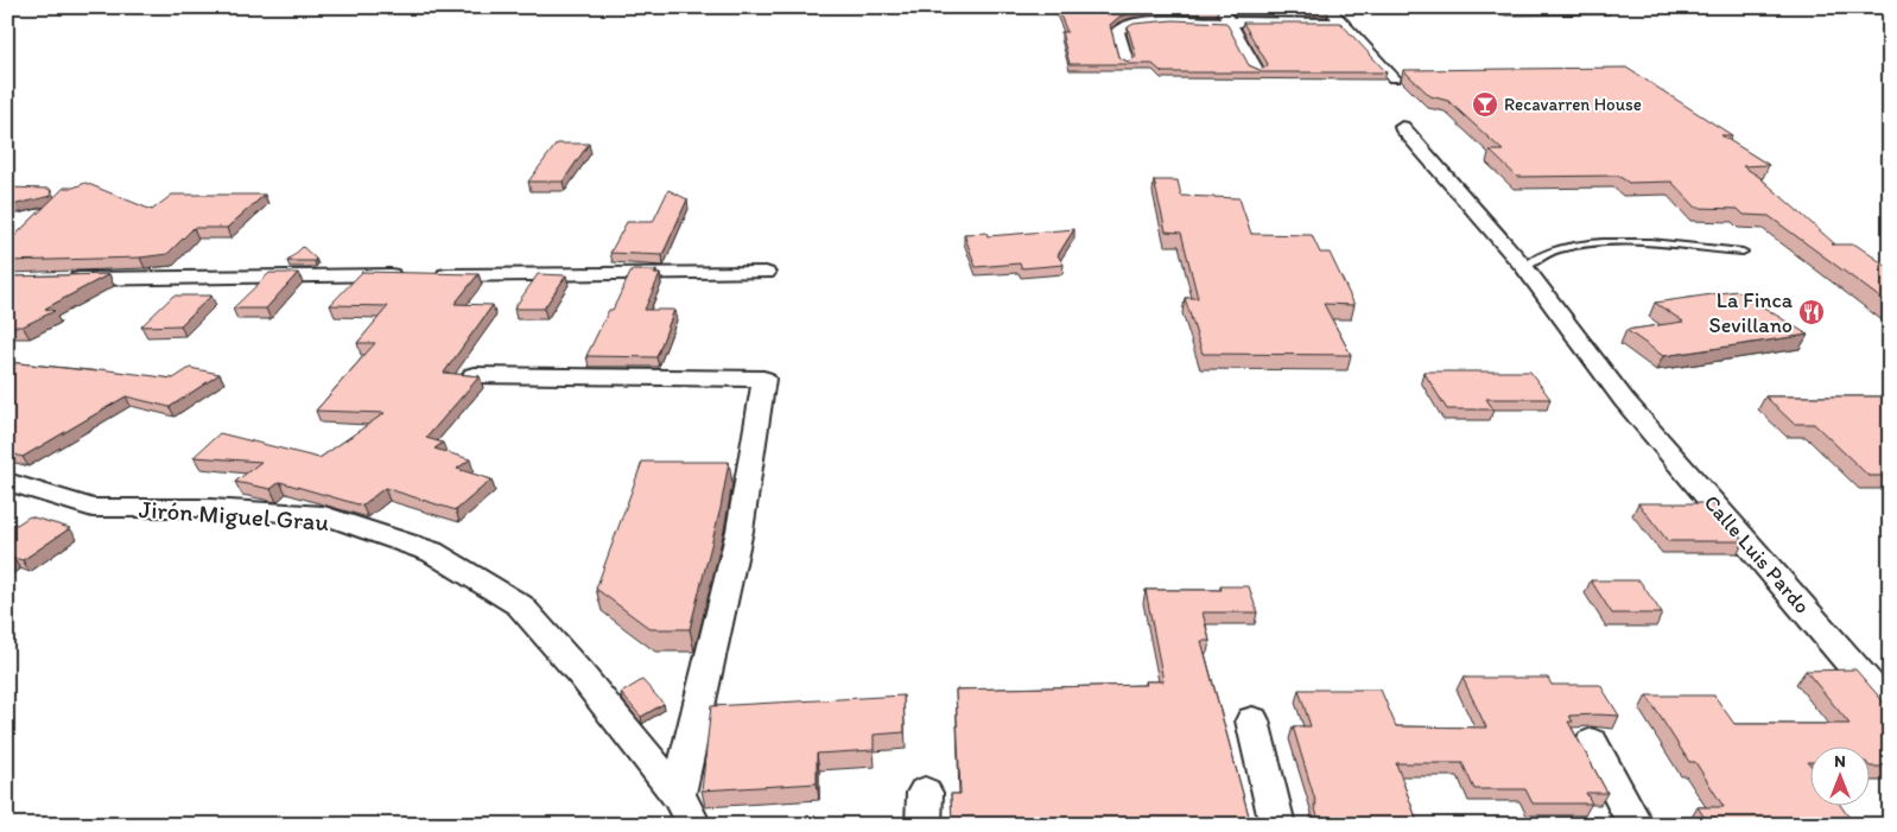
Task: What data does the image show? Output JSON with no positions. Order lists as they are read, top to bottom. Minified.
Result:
{"streets":{"street":["Jirón Miguel Grau","Calle Luis Pardo"]},"places":{"bar":["Recavarren House"],"restaurant":["La Finca Sevillano"]},"north":"top"}
